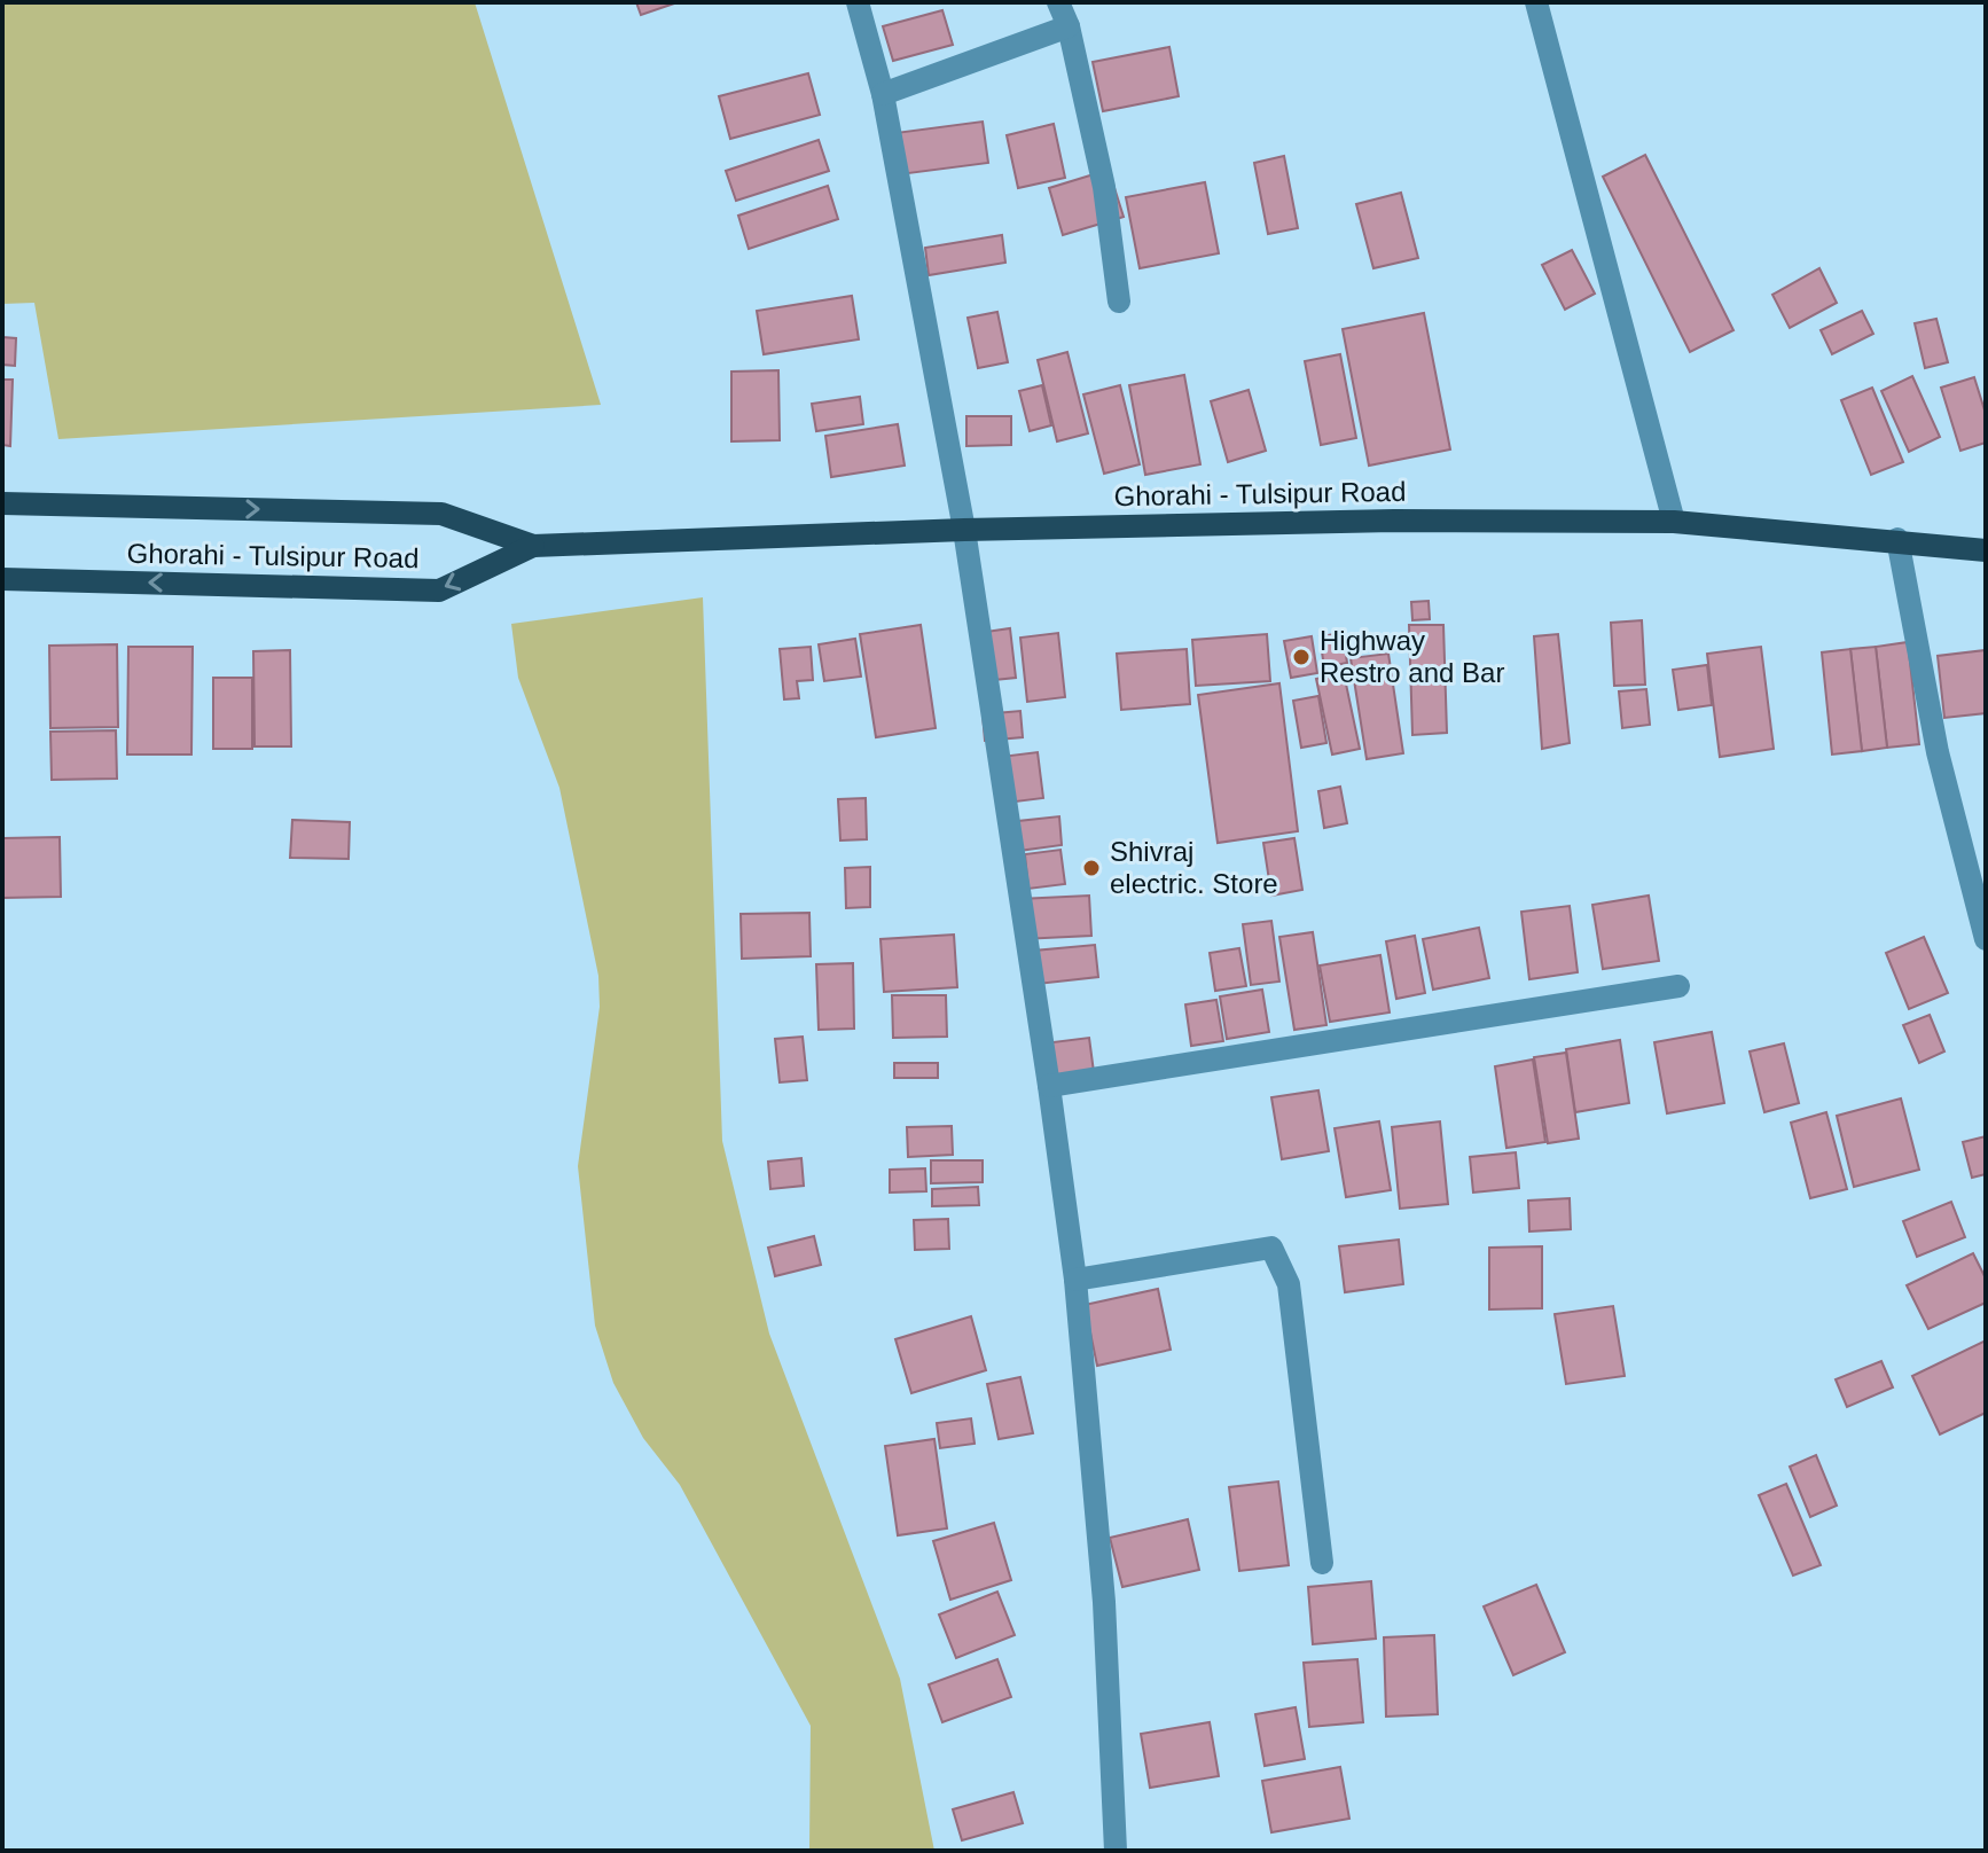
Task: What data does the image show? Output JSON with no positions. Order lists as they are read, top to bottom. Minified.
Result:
{"streets":{"main road":["Ghorahi - Tulsipur Road"]},"places":["Highway Restro and Bar","Shivraj electric. Store"]}
